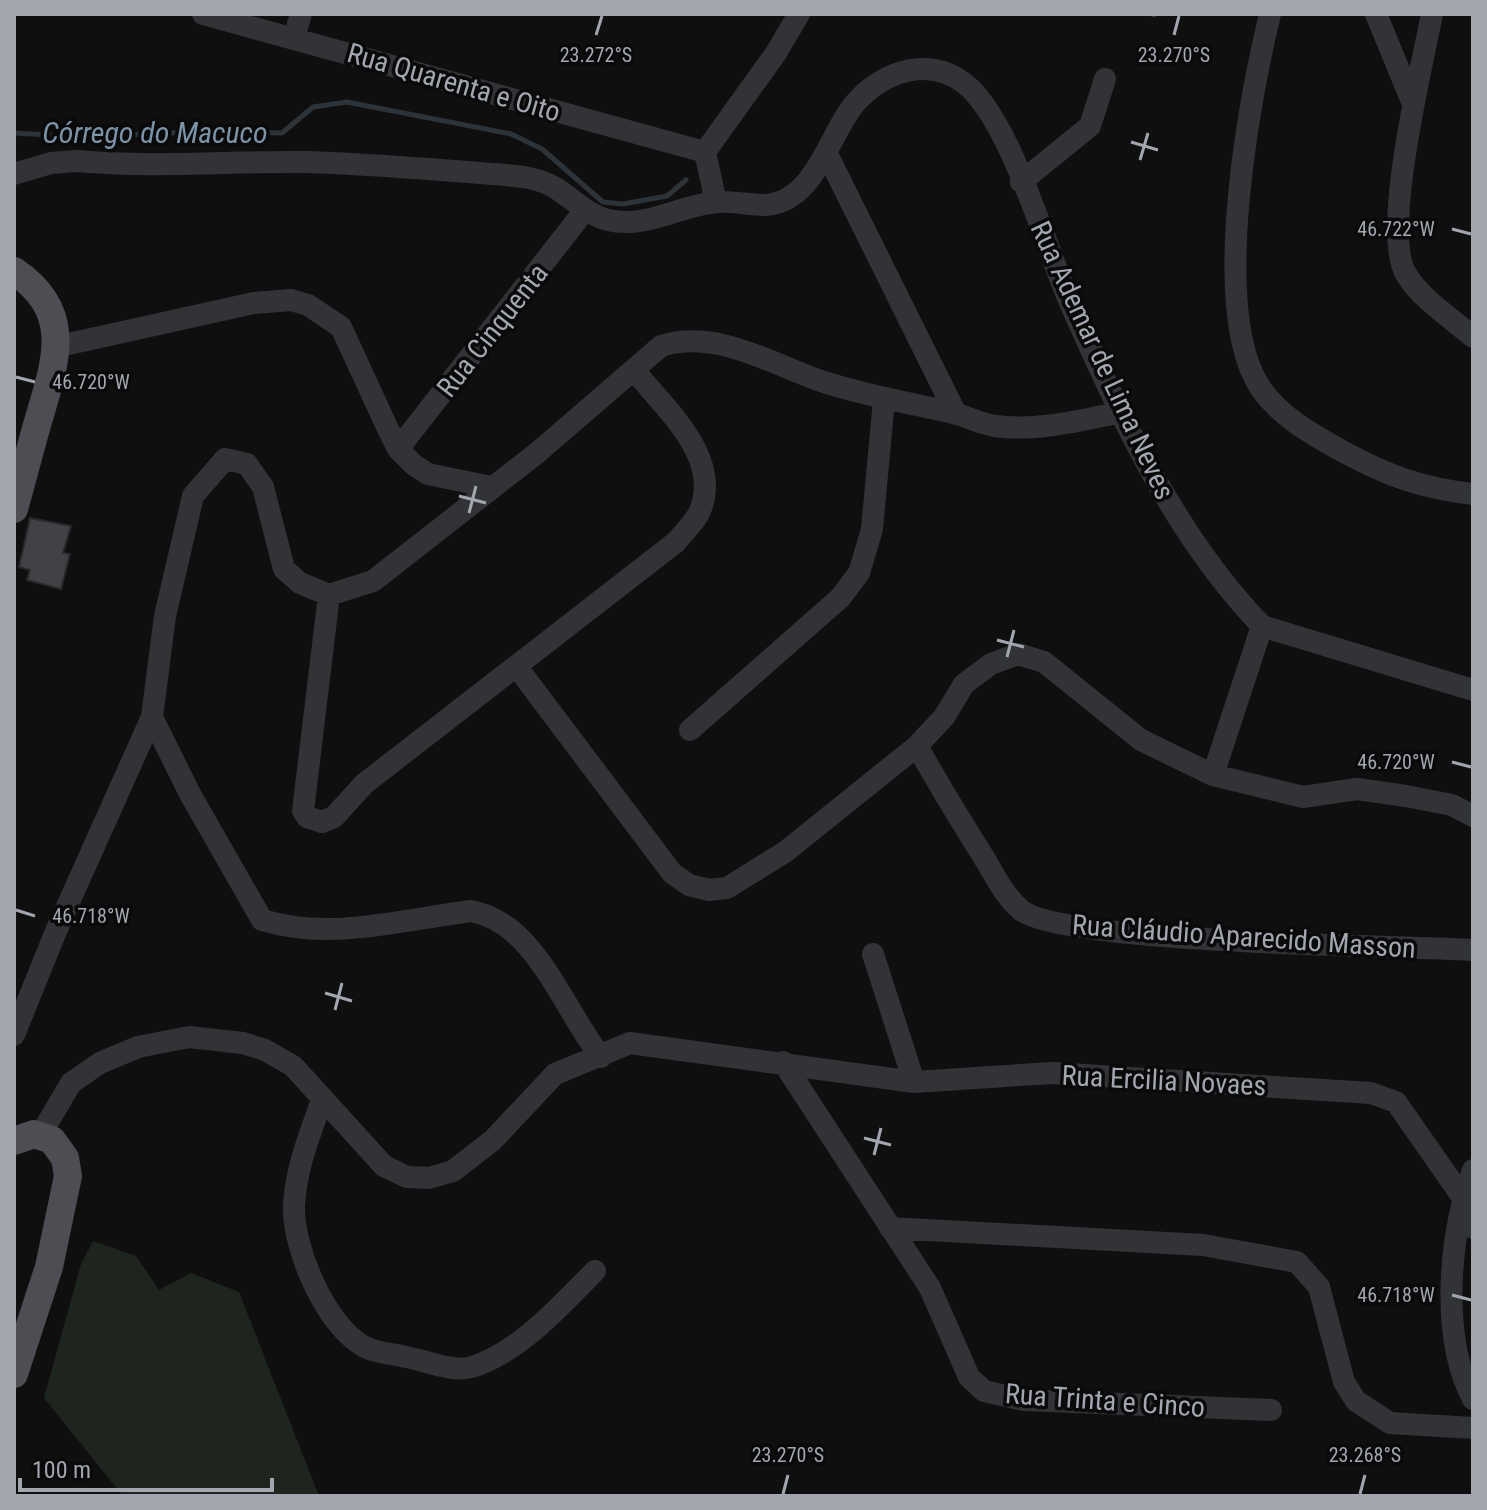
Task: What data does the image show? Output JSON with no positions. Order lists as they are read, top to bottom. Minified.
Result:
{"streets":{"street":["Rua Quarenta e Oito","Rua Cinquenta","Rua Ademar de Lima Neves","Rua Cláudio Aparecido Masson","Rua Ercilia Novaes","Rua Trinta e Cinco"]},"crossings":[["Rua Cinquenta","Rua Ademar de Lima Neves"],["Rua Ercilia Novaes","Rua Trinta e Cinco"]],"water":["Córrego do Macuco"],"scale_bar":"100 m","coordinates":["23.272°S","23.270°S","46.722°W","46.720°W","46.718°W","23.268°S"]}
